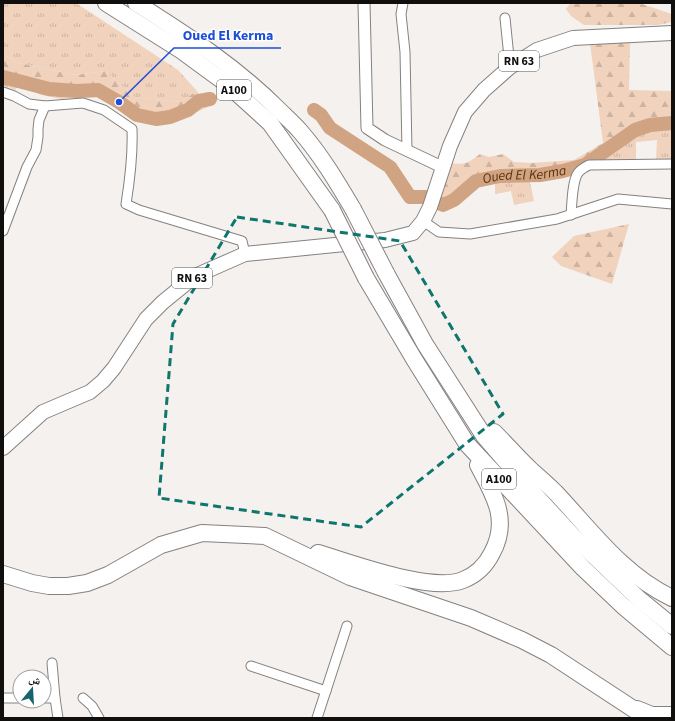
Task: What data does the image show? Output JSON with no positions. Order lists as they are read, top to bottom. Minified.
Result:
{"streets":{"highway":["A100"],"main road":["RN 63"]},"water":["Oued El Kerma"],"places":["Oued El Kerma"],"north":"top"}
